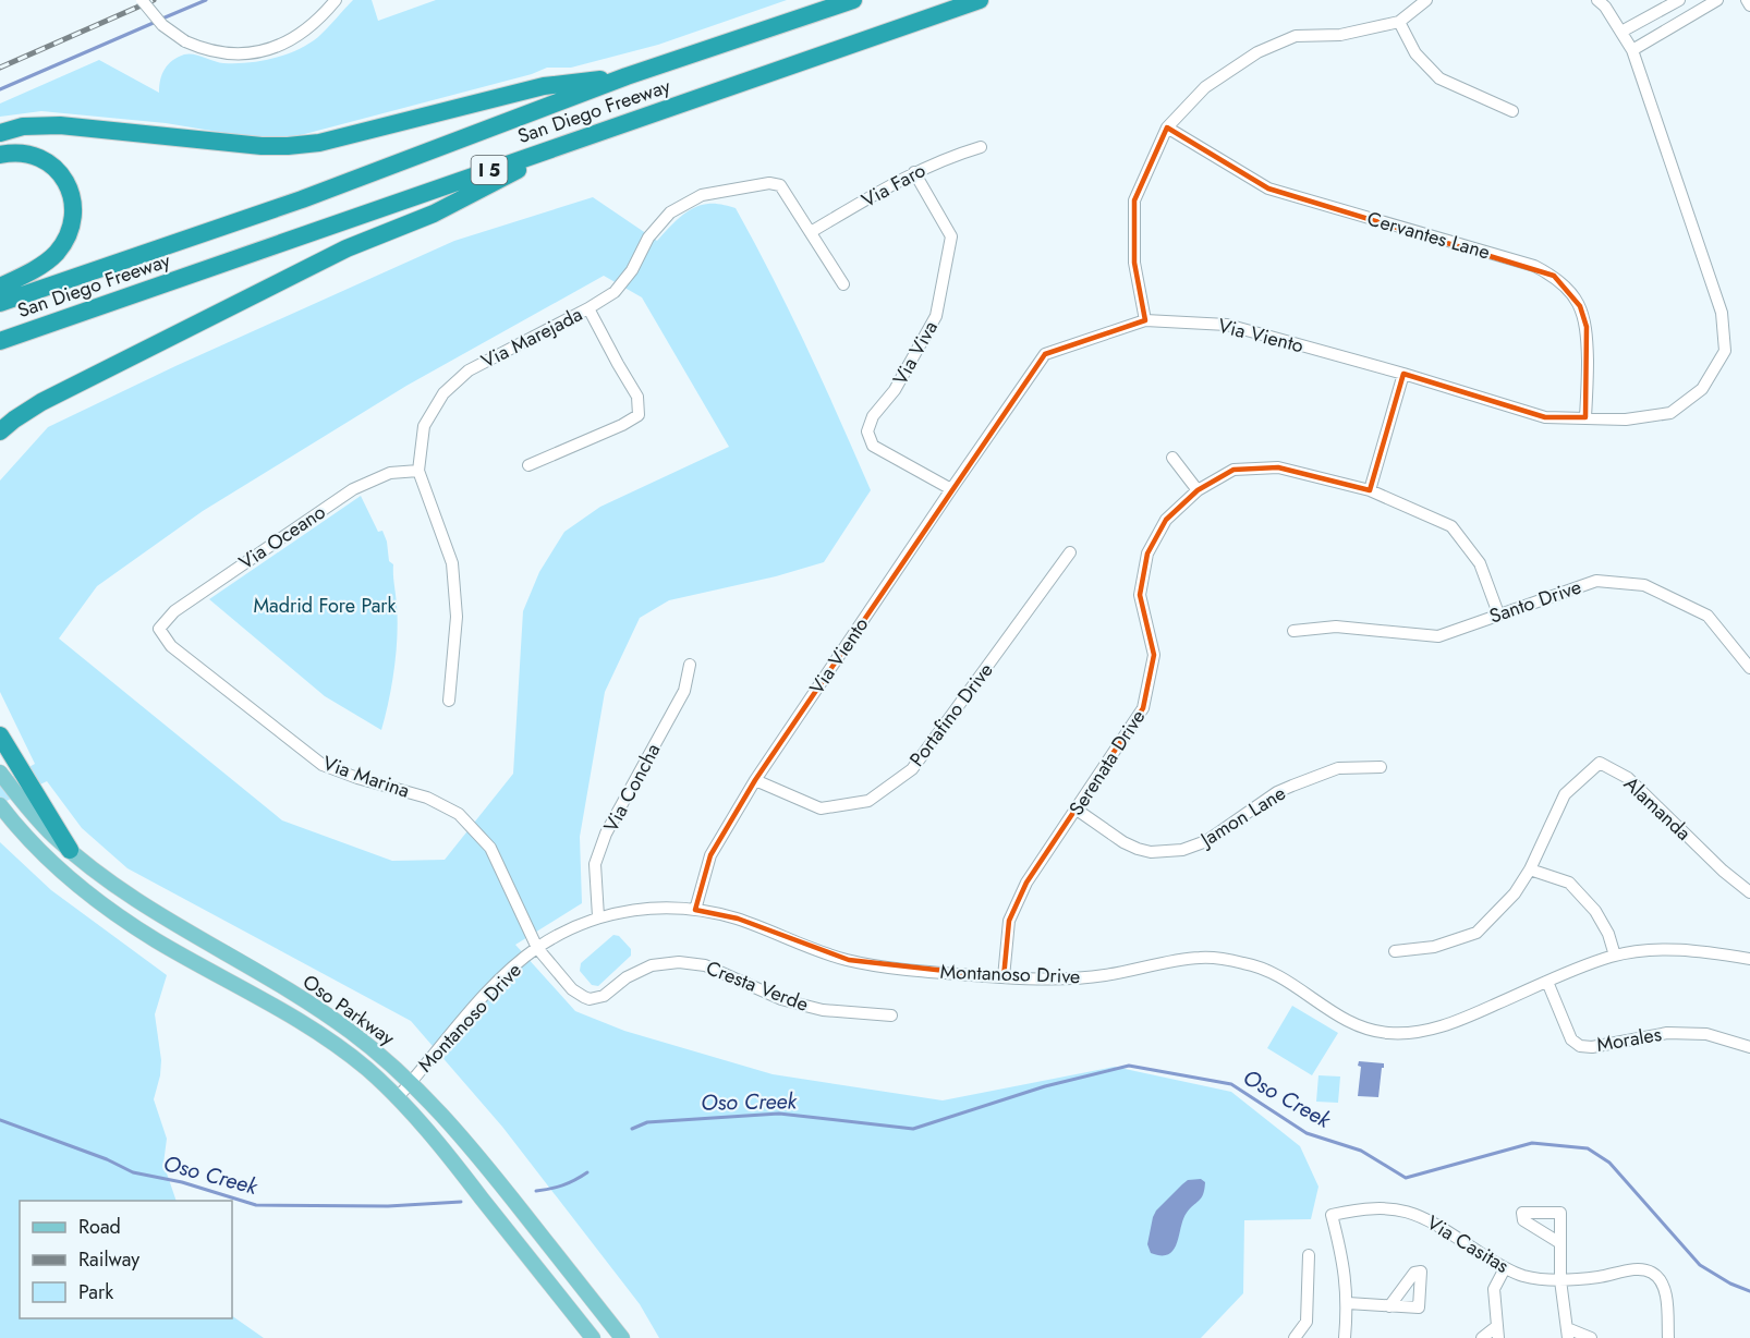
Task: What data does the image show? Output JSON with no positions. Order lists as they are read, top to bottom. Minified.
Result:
{"streets":{"highway":["San Diego Freeway","I 5"],"main road":["Oso Parkway"],"street":["Via Faro","Cervantes Lane","Via Viento","Via Marejada","Via Viva","Via Oceano","Santo Drive","Portafino Drive","Serenata Drive","Via Marina","Via Concha","Alamanda","Jamon Lane","Montanoso Drive","Cresta Verde","Morales","Via Casitas"]},"crossings":[["Via Faro","Via Marejada"],["Via Faro","Via Viva"],["Cervantes Lane","Via Viento"],["Via Viento","Via Viva"],["Via Viento","Portafino Drive"],["Via Viento","Montanoso Drive"],["Via Marejada","Via Oceano"],["Via Oceano","Via Marina"],["Santo Drive","Serenata Drive"],["Serenata Drive","Jamon Lane"],["Serenata Drive","Montanoso Drive"],["Via Marina","Montanoso Drive"],["Via Marina","Cresta Verde"],["Via Concha","Montanoso Drive"],["Montanoso Drive","Cresta Verde"],["Montanoso Drive","Oso Parkway"],["Montanoso Drive","Morales"]],"water":["Oso Creek"],"parks":["Madrid Fore Park"],"legend":["Road","Railway","Park"]}
